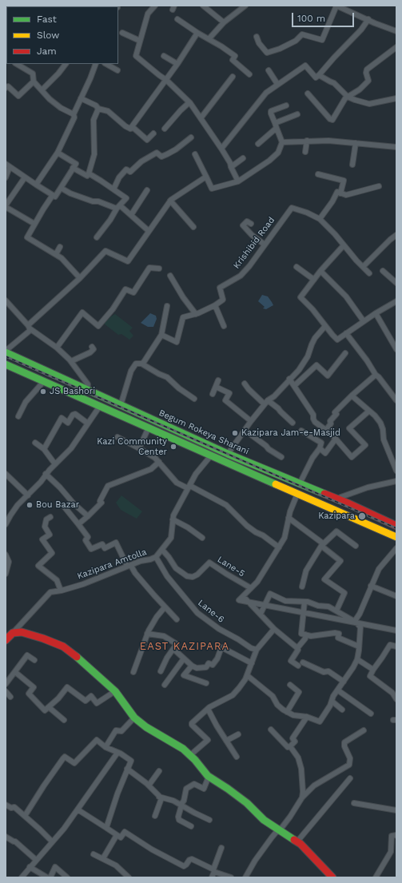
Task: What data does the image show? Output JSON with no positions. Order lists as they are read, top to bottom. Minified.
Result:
{"streets":{"main road":["Begum Rokeya Sharani"],"street":["Krishibid Road","Kazipara Amtolla","Lane-5","Lane-6"]},"crossings":[["Begum Rokeya Sharani","Kazipara Amtolla"],["Kazipara Amtolla","Lane-5"],["Kazipara Amtolla","Lane-6"]],"districts":["EAST KAZIPARA"],"places":["JS Bashori","Kazipara Jam-e-Masjid","Kazi Community Center","Bou Bazar","Kazipara"],"legend":["Fast","Slow","Jam"],"scale_bar":"100 m"}
